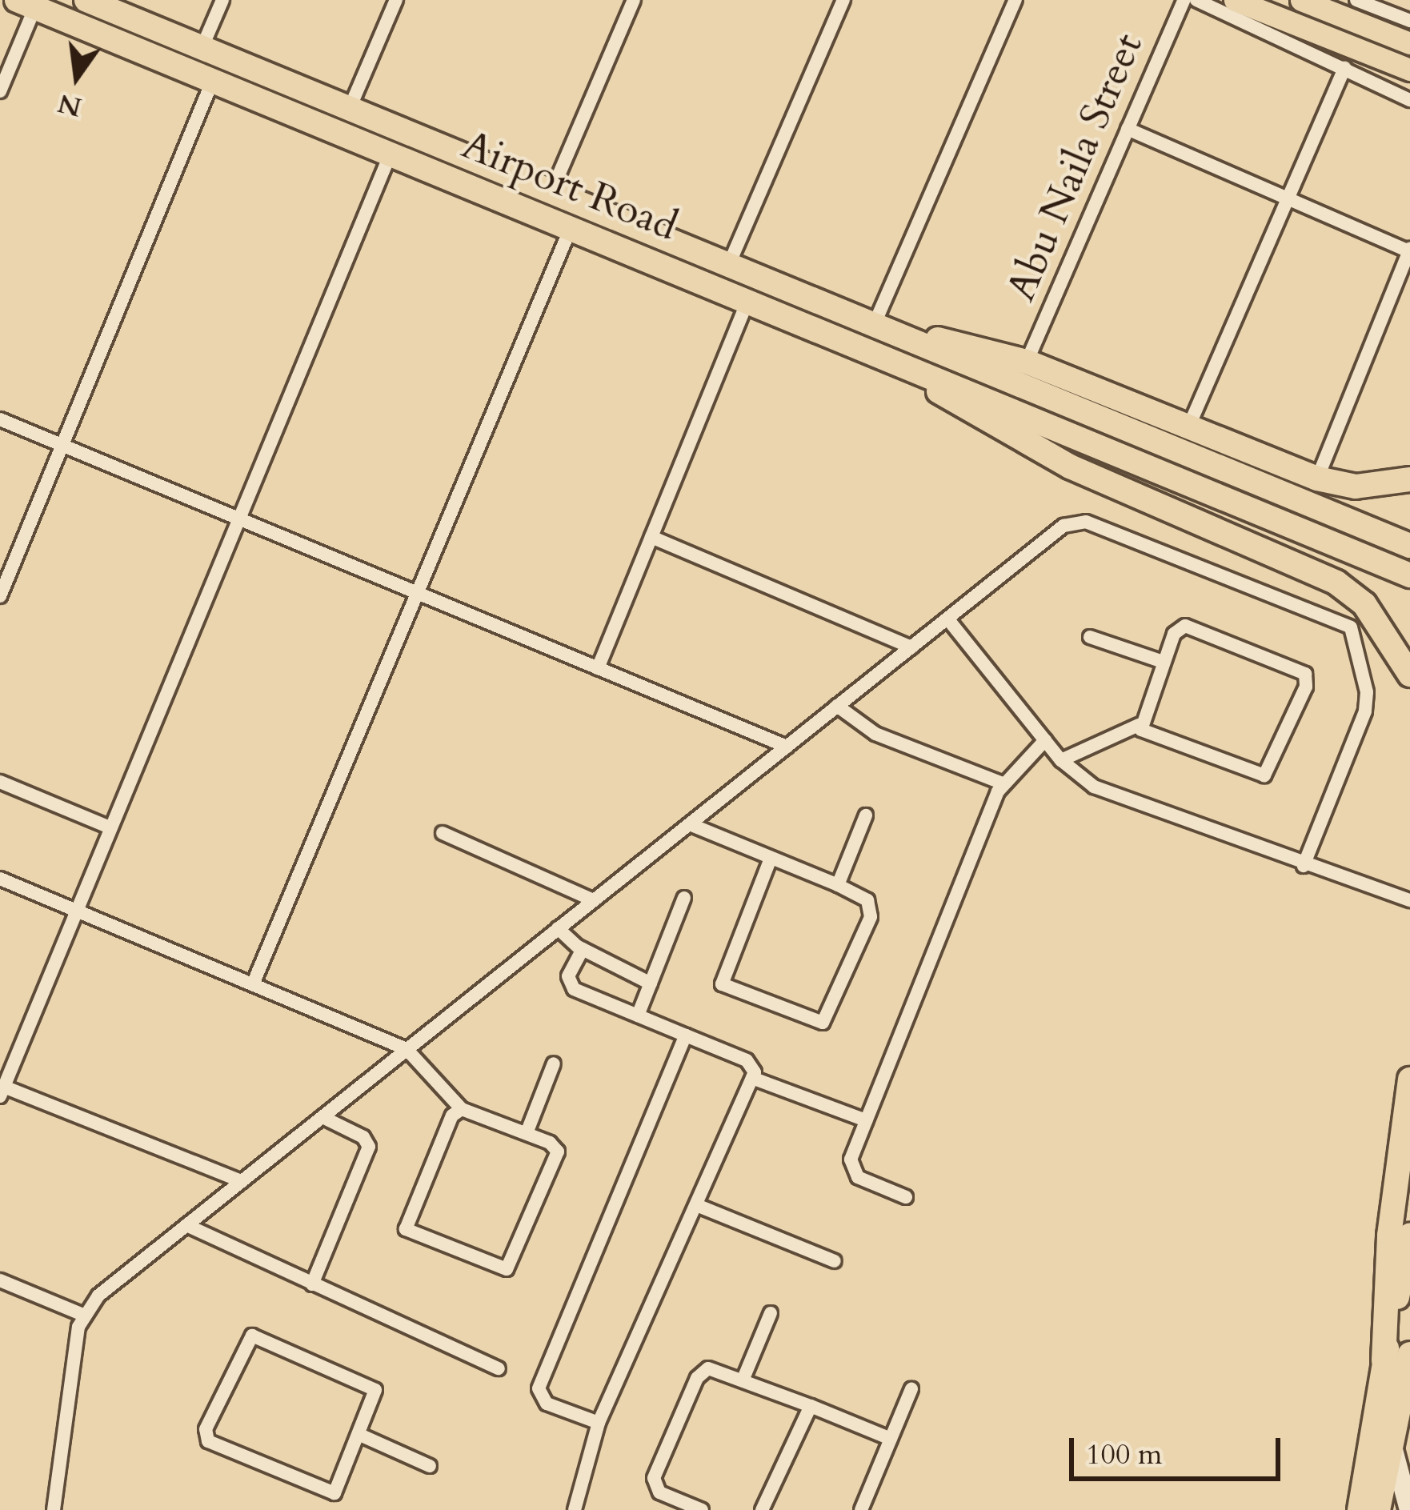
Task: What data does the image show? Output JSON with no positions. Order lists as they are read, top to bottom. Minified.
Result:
{"streets":{"highway":["Airport Road"],"street":["Abu Naila Street"]},"scale_bar":"100 m","north":"bottom"}
